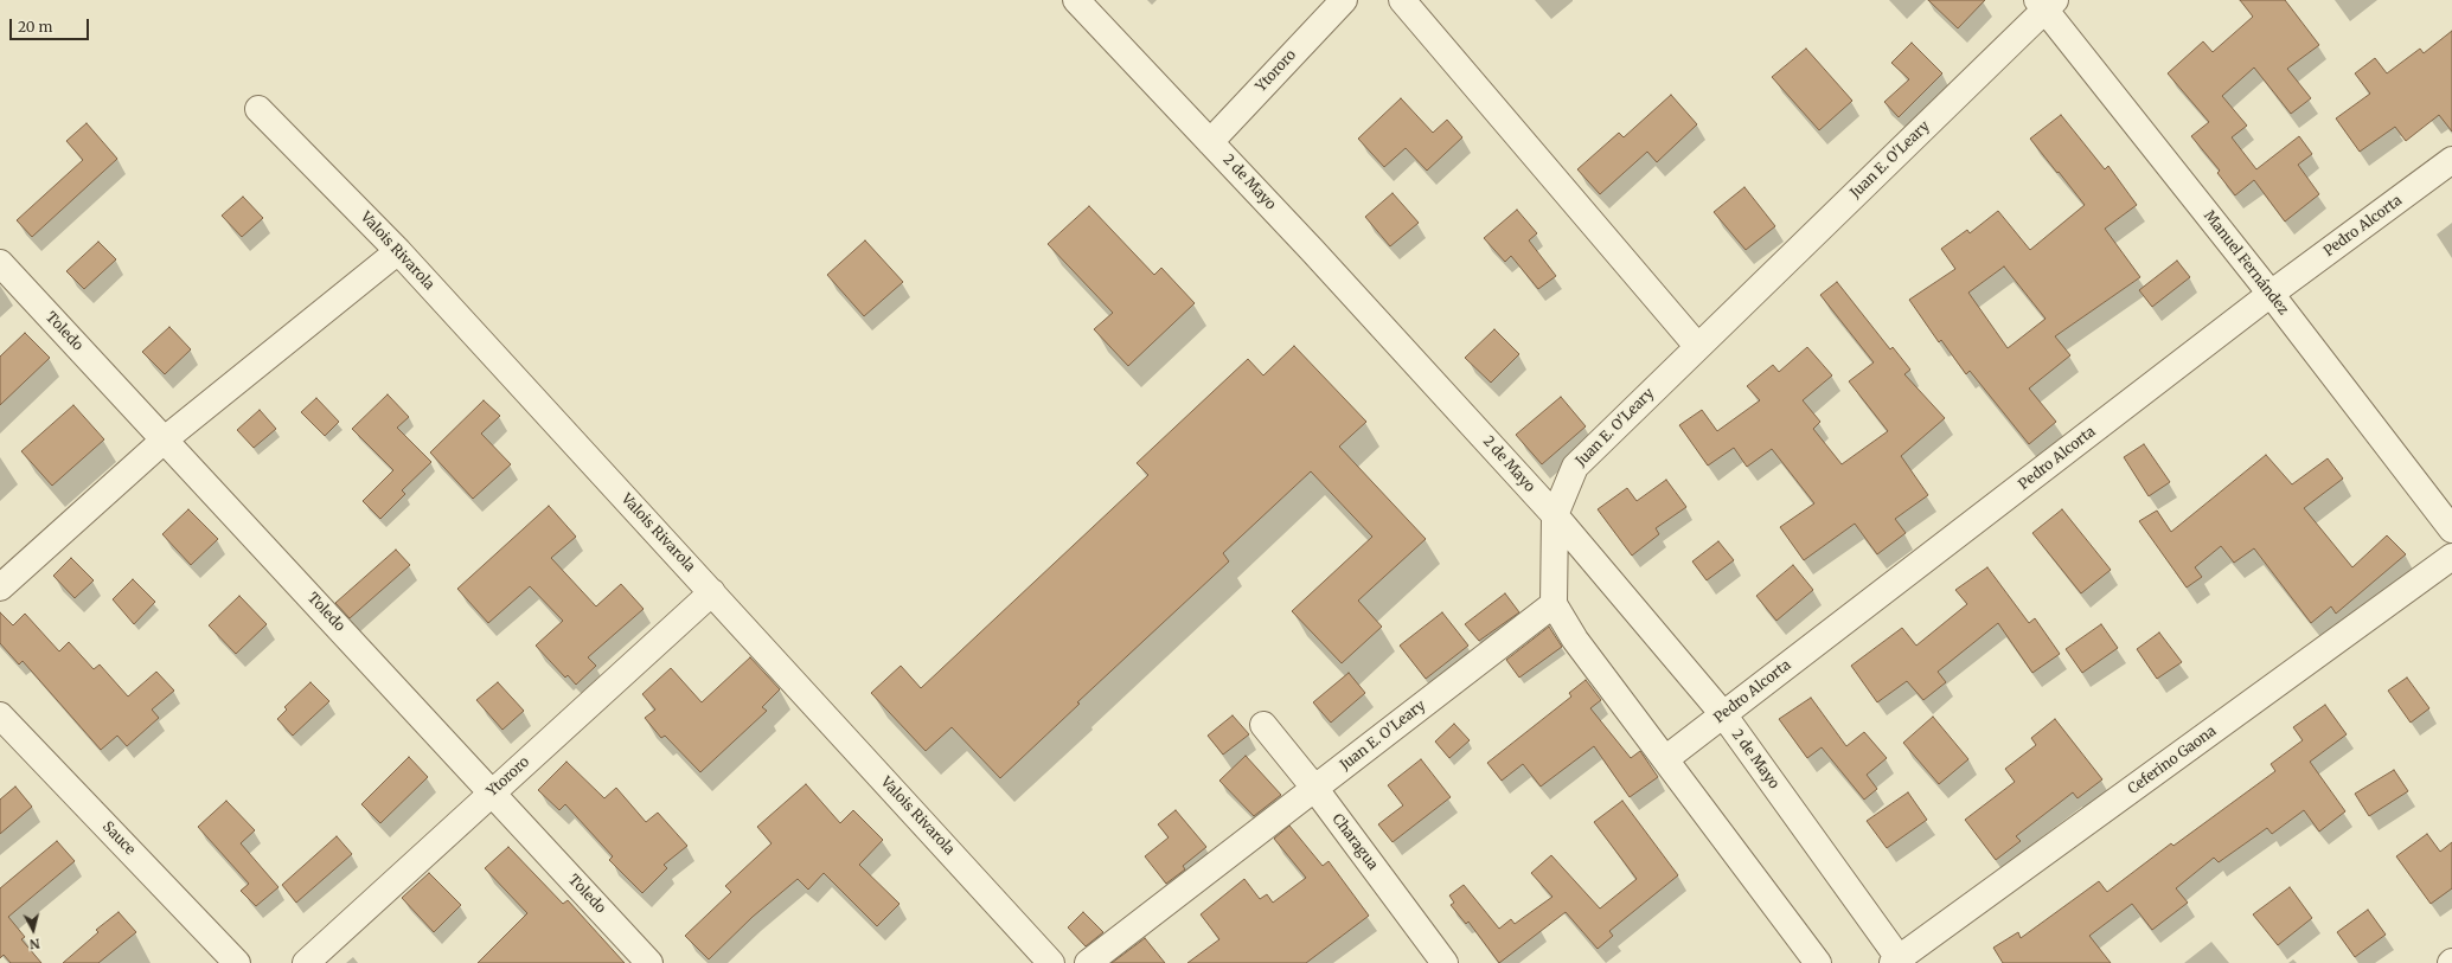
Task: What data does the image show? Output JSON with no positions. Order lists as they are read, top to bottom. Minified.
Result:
{"streets":{"street":["Ytororo","Juan E. O'Leary","2 de Mayo","Pedro Alcorta","Valois Rivarola","Manuel Fernández","Toledo","Ceferino Gaona","Sauce","Charagua"]},"crossings":[["Ytororo","2 de Mayo"],["Ytororo","Valois Rivarola"],["Ytororo","Toledo"],["Juan E. O'Leary","2 de Mayo"],["Juan E. O'Leary","Manuel Fernández"],["Juan E. O'Leary","Charagua"],["2 de Mayo","Pedro Alcorta"],["2 de Mayo","Ceferino Gaona"],["Pedro Alcorta","Manuel Fernández"]],"scale_bar":"20 m","north":"bottom"}
